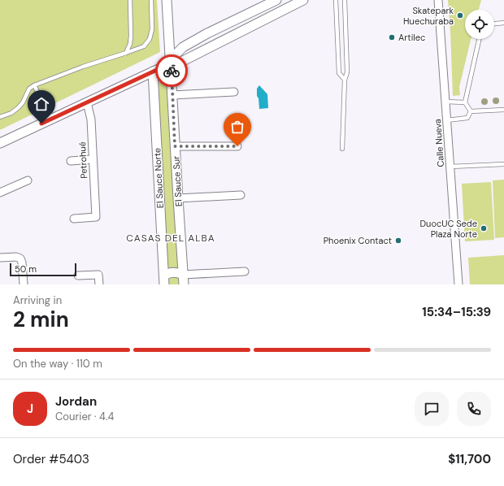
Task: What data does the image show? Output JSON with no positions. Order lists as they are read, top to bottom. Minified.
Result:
{"streets":{"street":["Calle Nueva","Petrohué","El Sauce Norte","El Sauce Sur"]},"districts":["CASAS DEL ALBA"],"places":["Skatepark Huechuraba","Artilec","DuocUC Sede Plaza Norte","Phoenix Contact"],"scale_bar":"50 m","page":{"scale":"50 m","heading":["2 min","Arriving in","15:34–15:39"],"panel":["Jordan","Courier · 4.4","Order #5403","$11,700"],"bar":"On the way · 110 m","round":"J"}}
